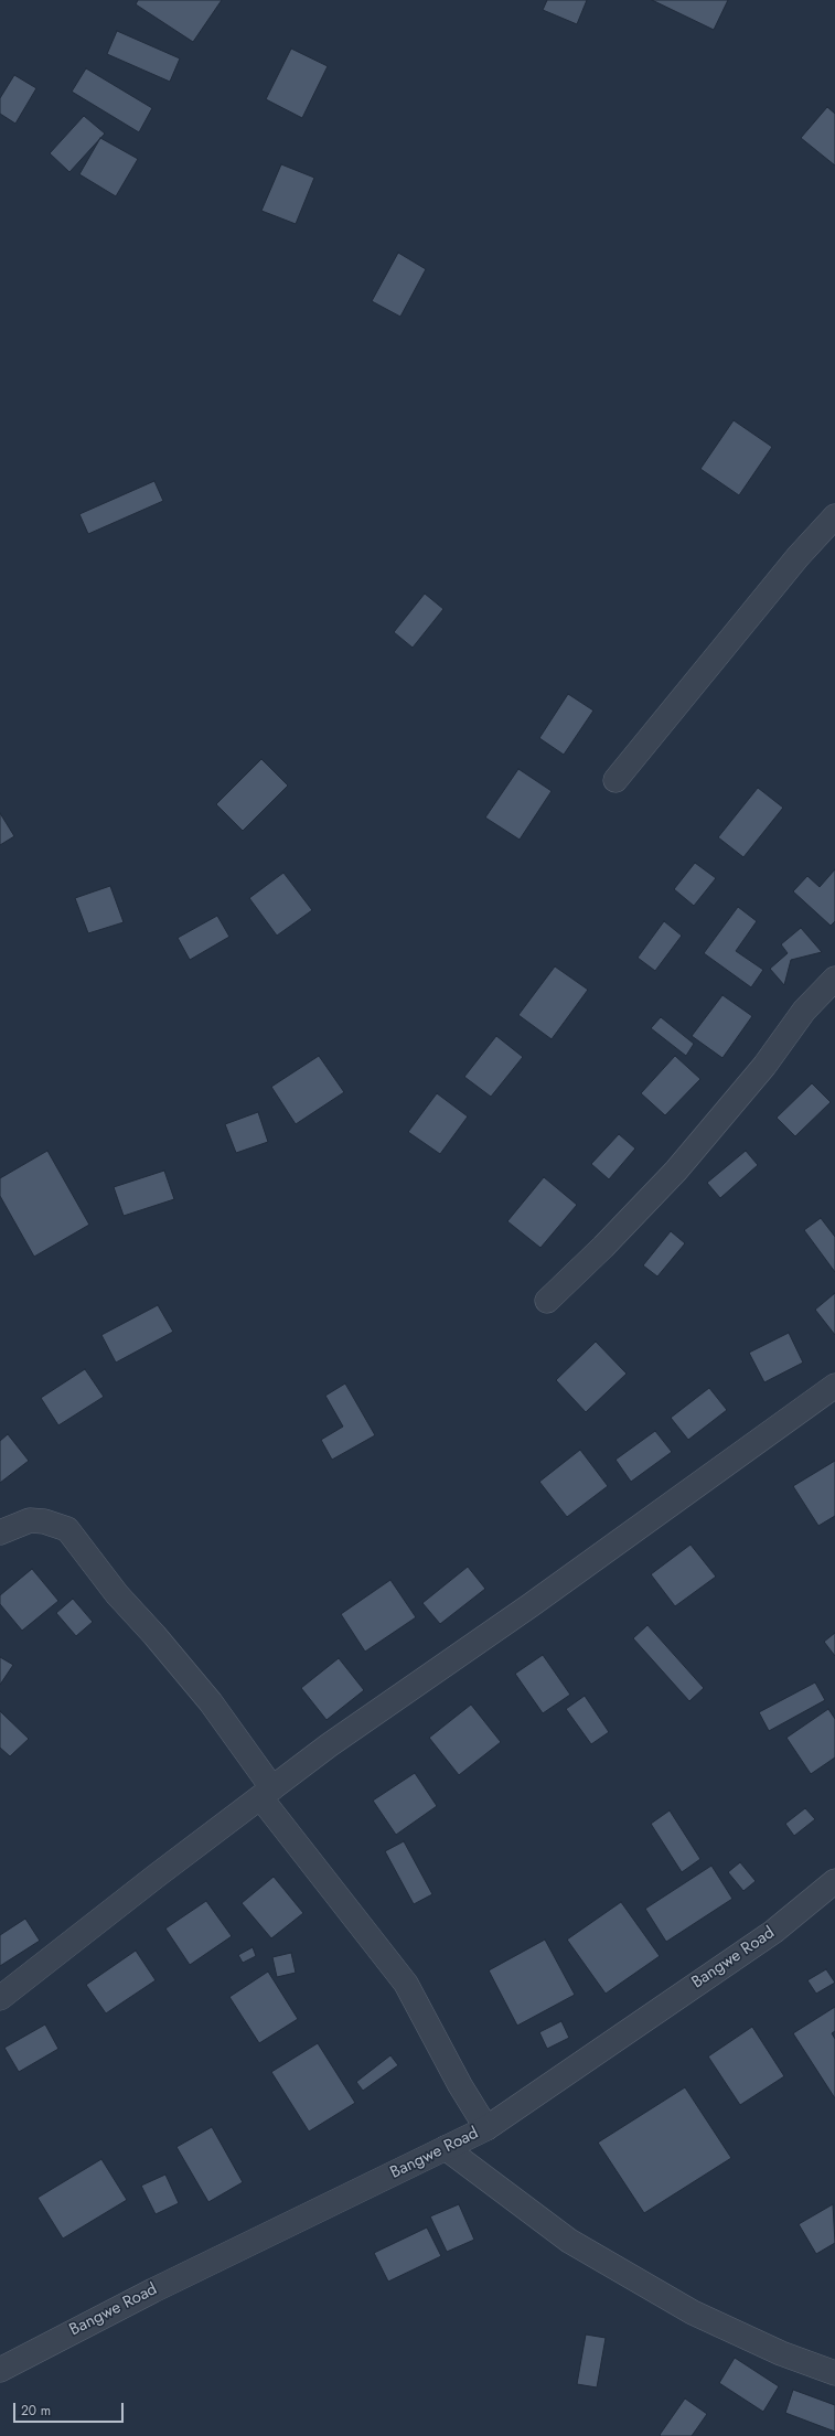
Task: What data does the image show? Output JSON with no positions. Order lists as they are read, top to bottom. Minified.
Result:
{"streets":{"street":["Bangwe Road"]},"scale_bar":"20 m"}
